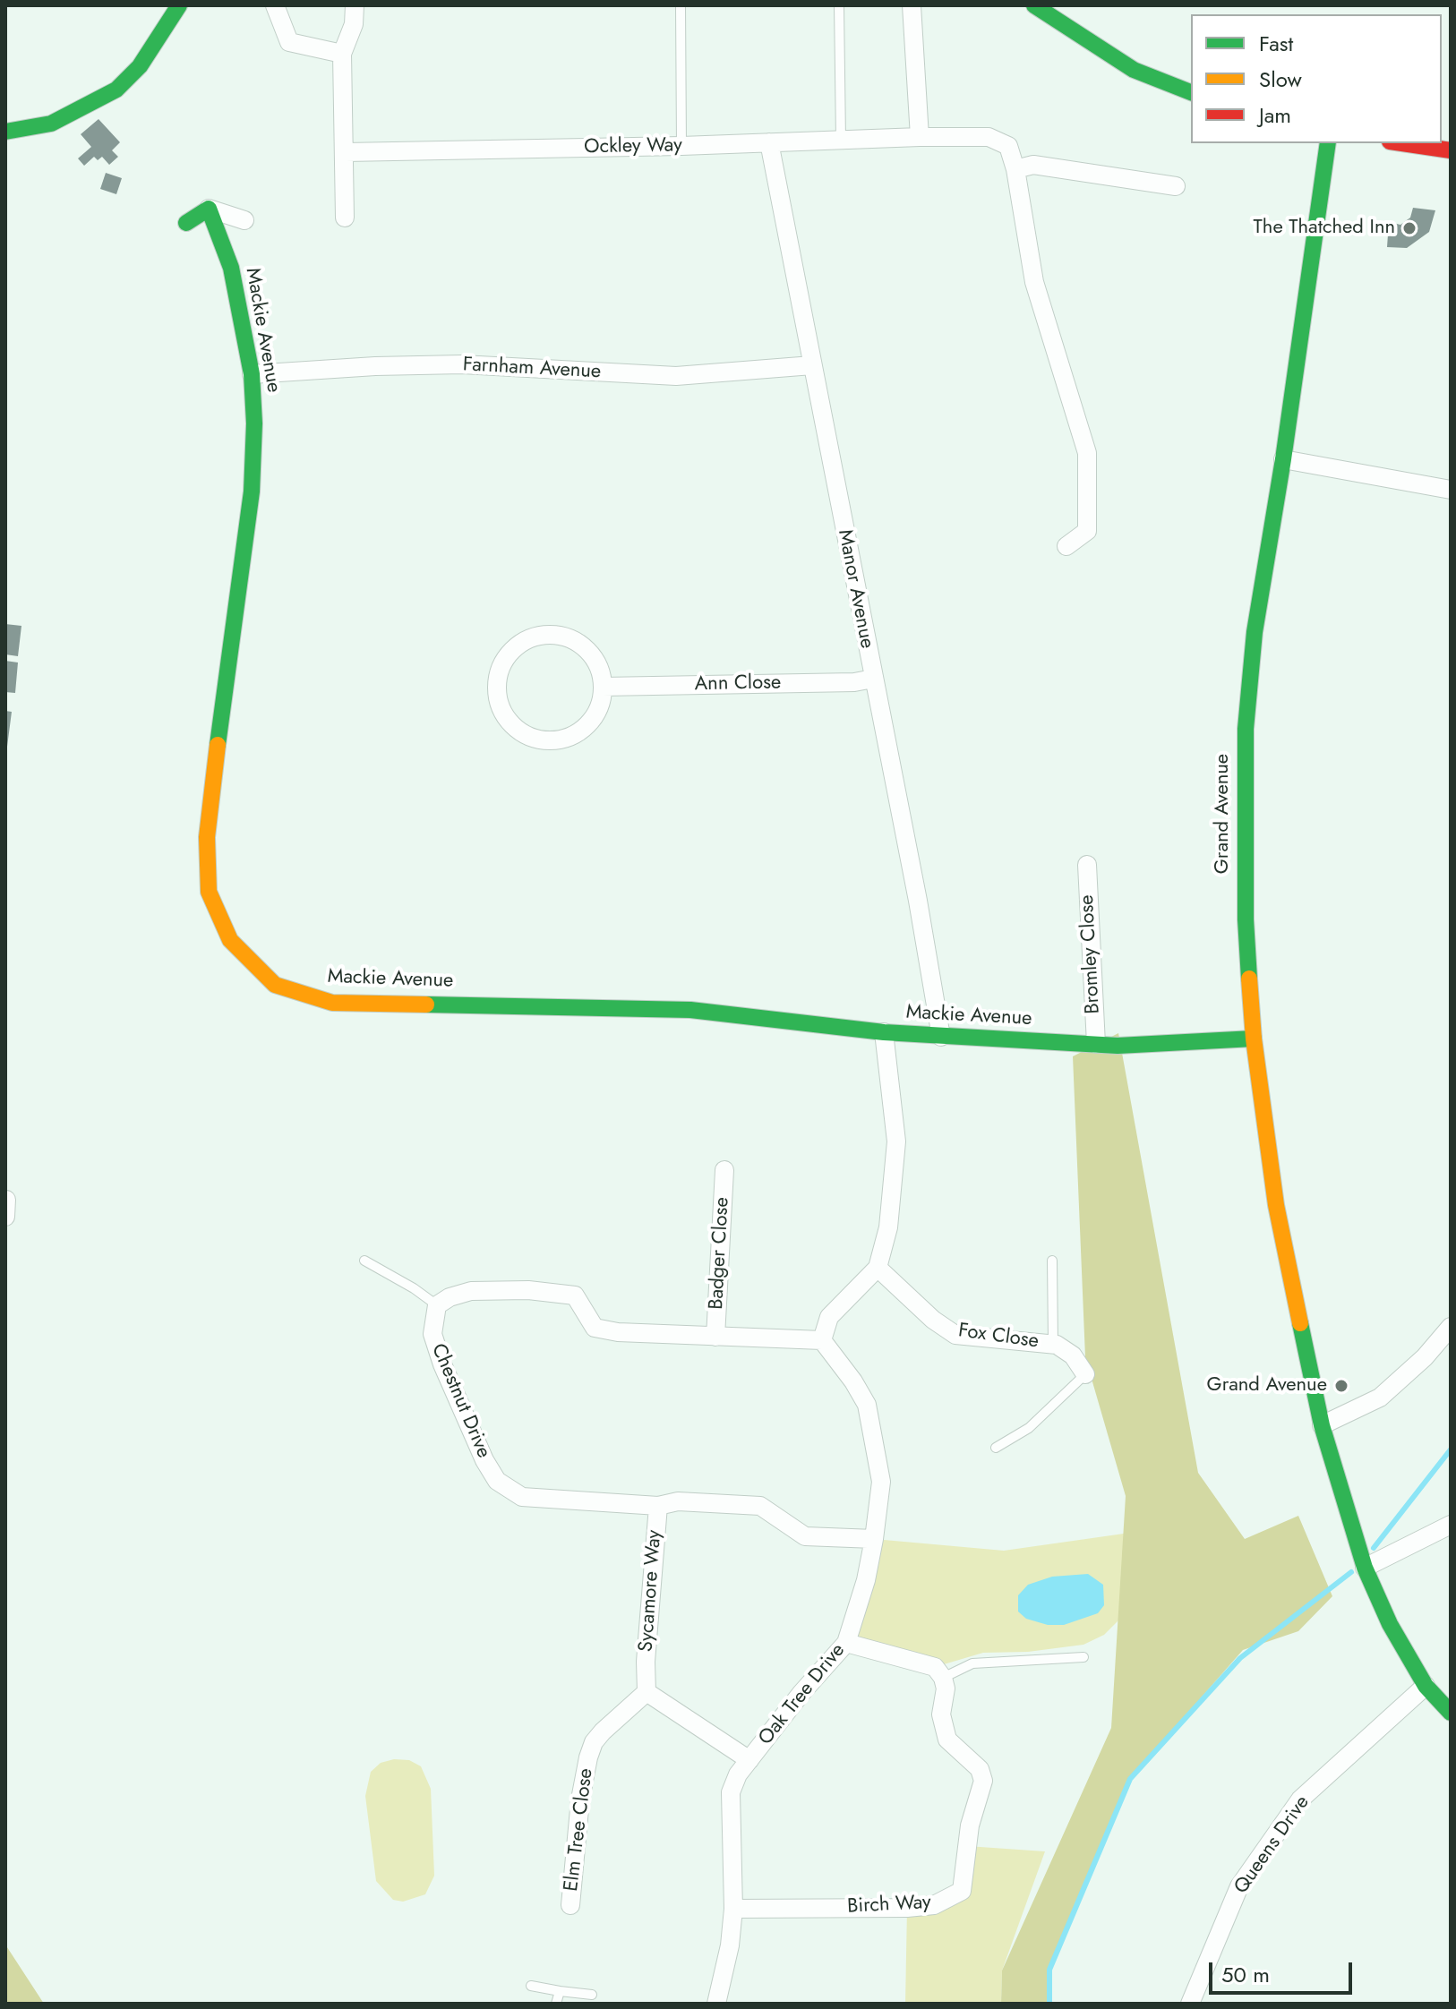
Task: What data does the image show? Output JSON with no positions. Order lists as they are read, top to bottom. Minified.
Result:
{"streets":{"street":["Ockley Way","Mackie Avenue","Farnham Avenue","Manor Avenue","Ann Close","Grand Avenue","Bromley Close","Badger Close","Fox Close","Chestnut Drive","Sycamore Way","Oak Tree Drive","Elm Tree Close","Queens Drive","Birch Way"]},"crossings":[["Ockley Way","Manor Avenue"],["Mackie Avenue","Farnham Avenue"],["Mackie Avenue","Manor Avenue"],["Mackie Avenue","Grand Avenue"],["Mackie Avenue","Bromley Close"],["Farnham Avenue","Manor Avenue"],["Manor Avenue","Ann Close"],["Grand Avenue","Queens Drive"],["Badger Close","Chestnut Drive"],["Badger Close","Oak Tree Drive"],["Chestnut Drive","Sycamore Way"],["Sycamore Way","Oak Tree Drive"],["Sycamore Way","Elm Tree Close"],["Oak Tree Drive","Birch Way"]],"places":["The Thatched Inn","Grand Avenue"],"legend":["Fast","Slow","Jam"],"scale_bar":"50 m"}
